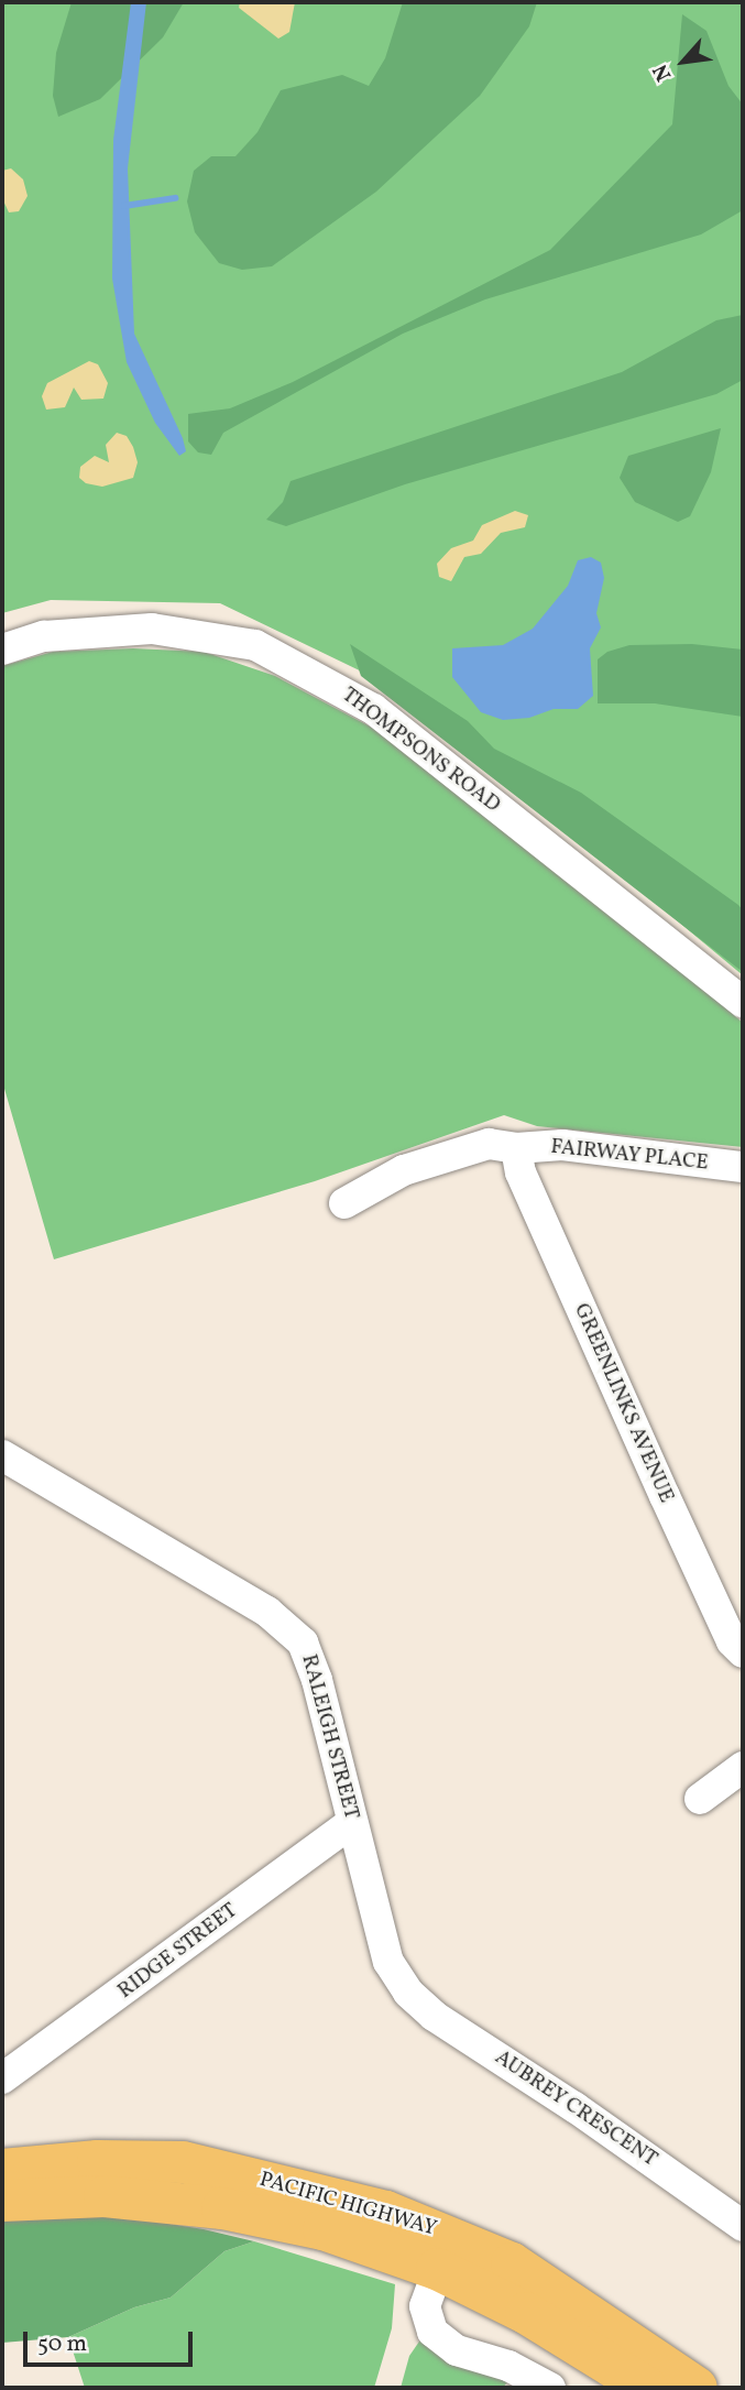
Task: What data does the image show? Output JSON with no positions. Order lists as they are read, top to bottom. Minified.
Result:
{"streets":{"highway":["PACIFIC HIGHWAY"],"street":["THOMPSONS ROAD","FAIRWAY PLACE","GREENLINKS AVENUE","RALEIGH STREET","RIDGE STREET","AUBREY CRESCENT"]},"crossings":[["FAIRWAY PLACE","GREENLINKS AVENUE"],["RALEIGH STREET","RIDGE STREET"],["RALEIGH STREET","AUBREY CRESCENT"]],"scale_bar":"50 m","north":"bottom left"}
